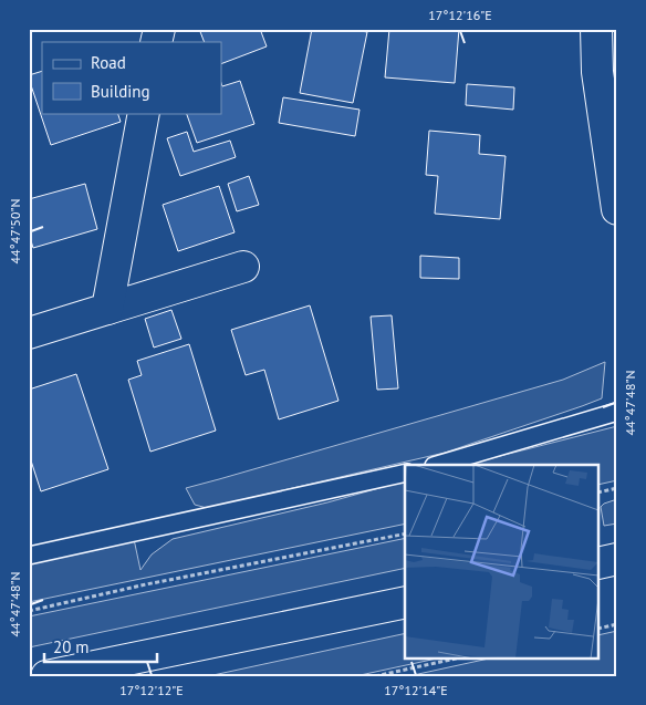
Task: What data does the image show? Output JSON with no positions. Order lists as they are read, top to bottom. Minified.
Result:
{"legend":["Road","Building"],"scale_bar":"20 m","coordinates":["17°12'16\"E","44°47'50\"N","44°47'48\"N","17°12'12\"E","17°12'14\"E"]}
